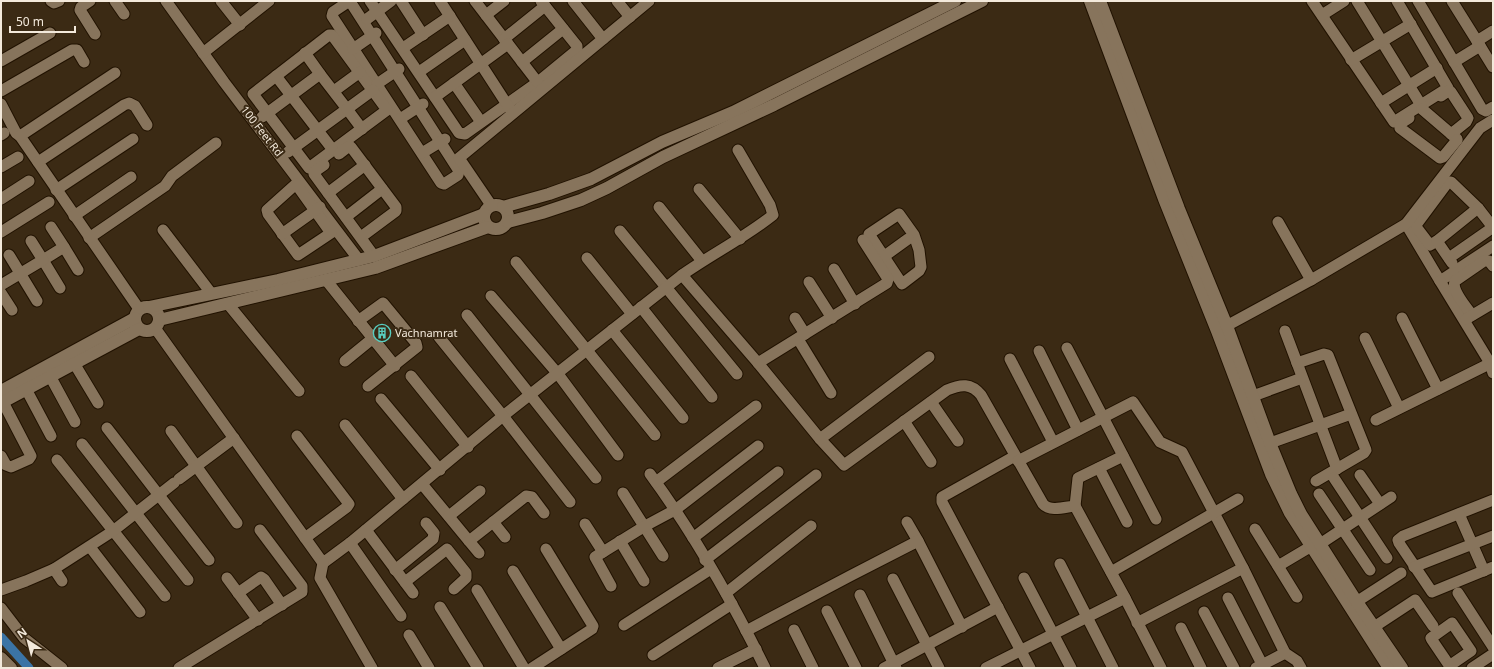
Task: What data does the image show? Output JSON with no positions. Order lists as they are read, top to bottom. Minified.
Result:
{"streets":{"street":["100 Feet Rd"]},"places":{"building":["Vachnamrat"]},"scale_bar":"50 m","north":"top left"}
